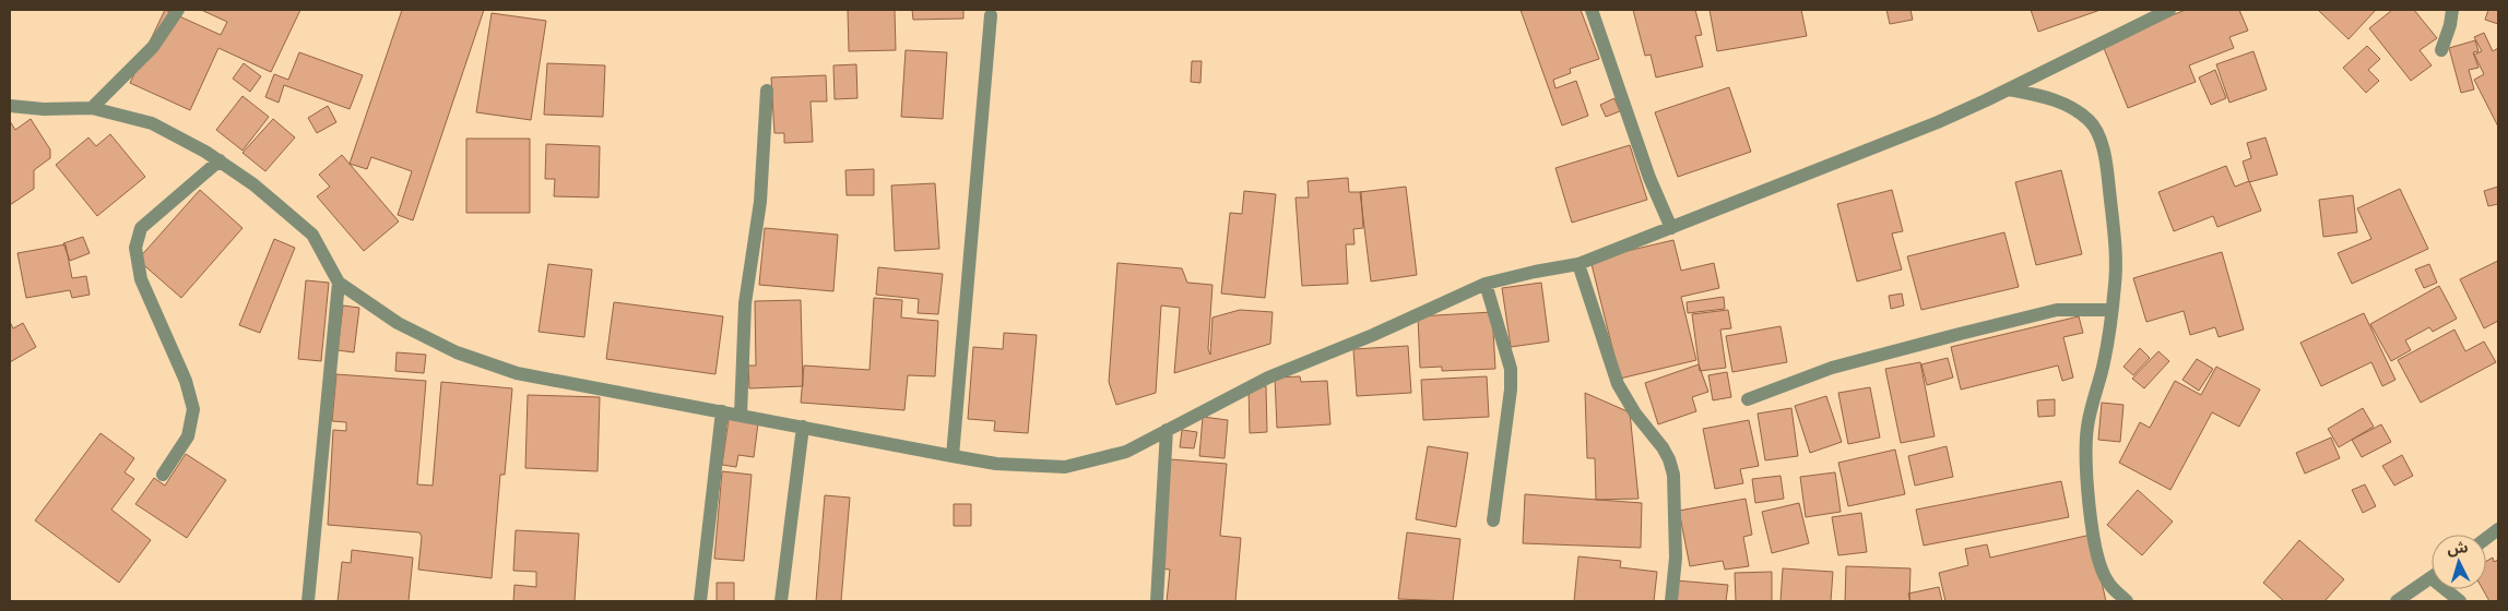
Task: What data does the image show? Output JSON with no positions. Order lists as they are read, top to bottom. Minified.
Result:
{"north":"top"}
